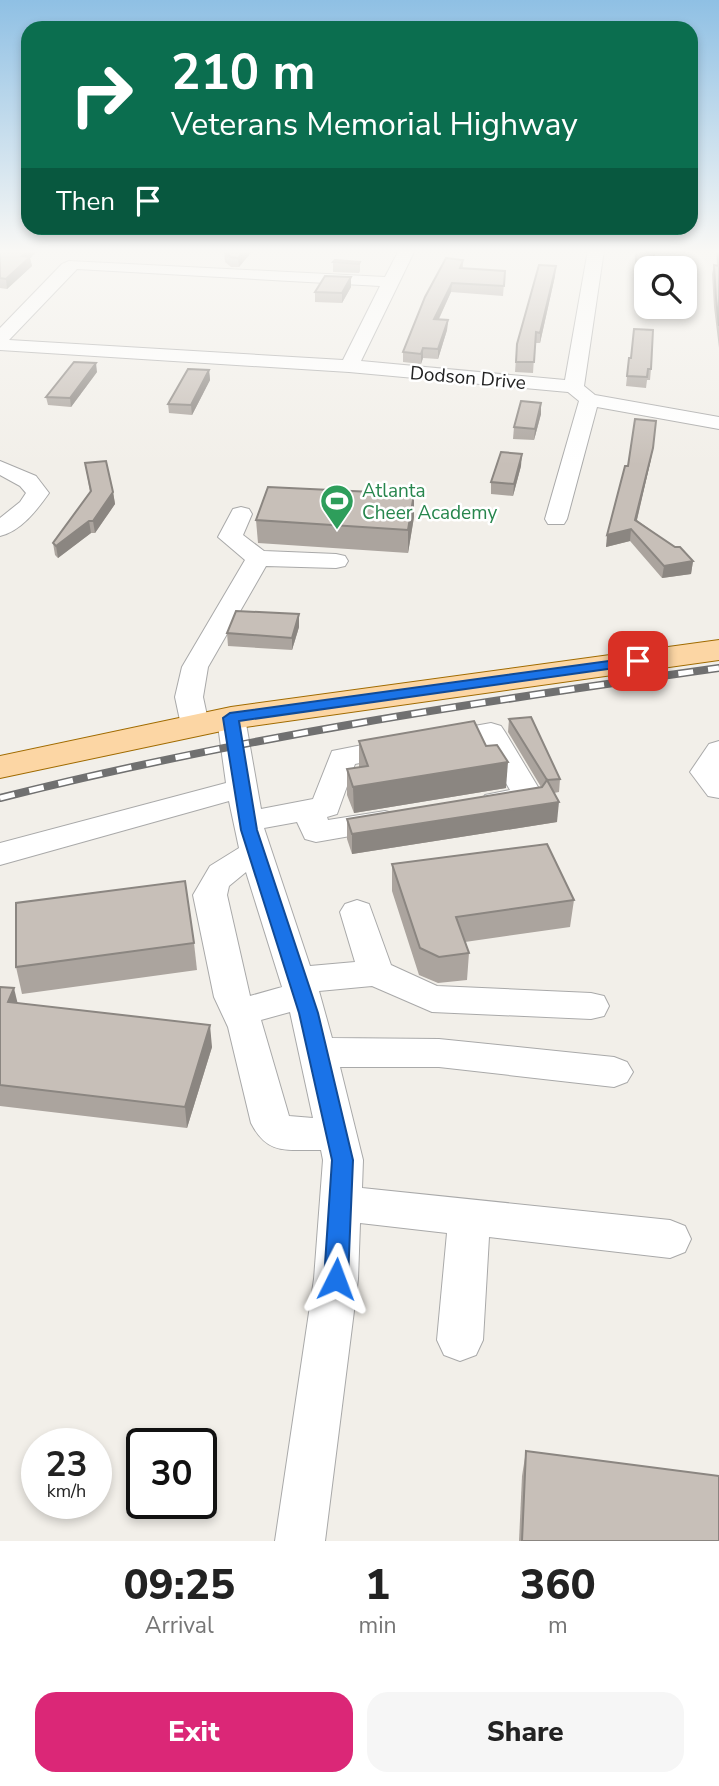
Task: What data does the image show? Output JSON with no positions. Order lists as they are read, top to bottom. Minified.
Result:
{"streets":{"street":["Dodson Drive"]},"places":{"sports":["Atlanta Cheer Academy"]},"page":{"turn":["210 m","Veterans Memorial Highway"],"then":"Then","speed":"23 km/h","limit":"30","eta":["09:25","Arrival","1","min","360","m"],"buttons":["Exit","Share"]}}
